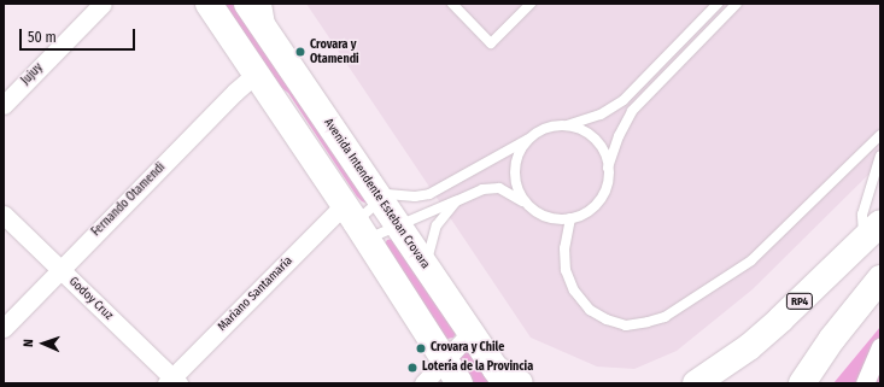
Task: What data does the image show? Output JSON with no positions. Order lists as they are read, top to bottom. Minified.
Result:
{"streets":{"main road":["Avenida Intendente Esteban Crovara","RP4"],"street":["Jujuy","Fernando Otamendi","Mariano Santamaría","Godoy Cruz"]},"crossings":[["Fernando Otamendi","Godoy Cruz"],["Mariano Santamaría","Godoy Cruz"]],"places":["Crovara y Otamendi","Crovara y Chile","Lotería de la Provincia"],"scale_bar":"50 m","north":"left"}
